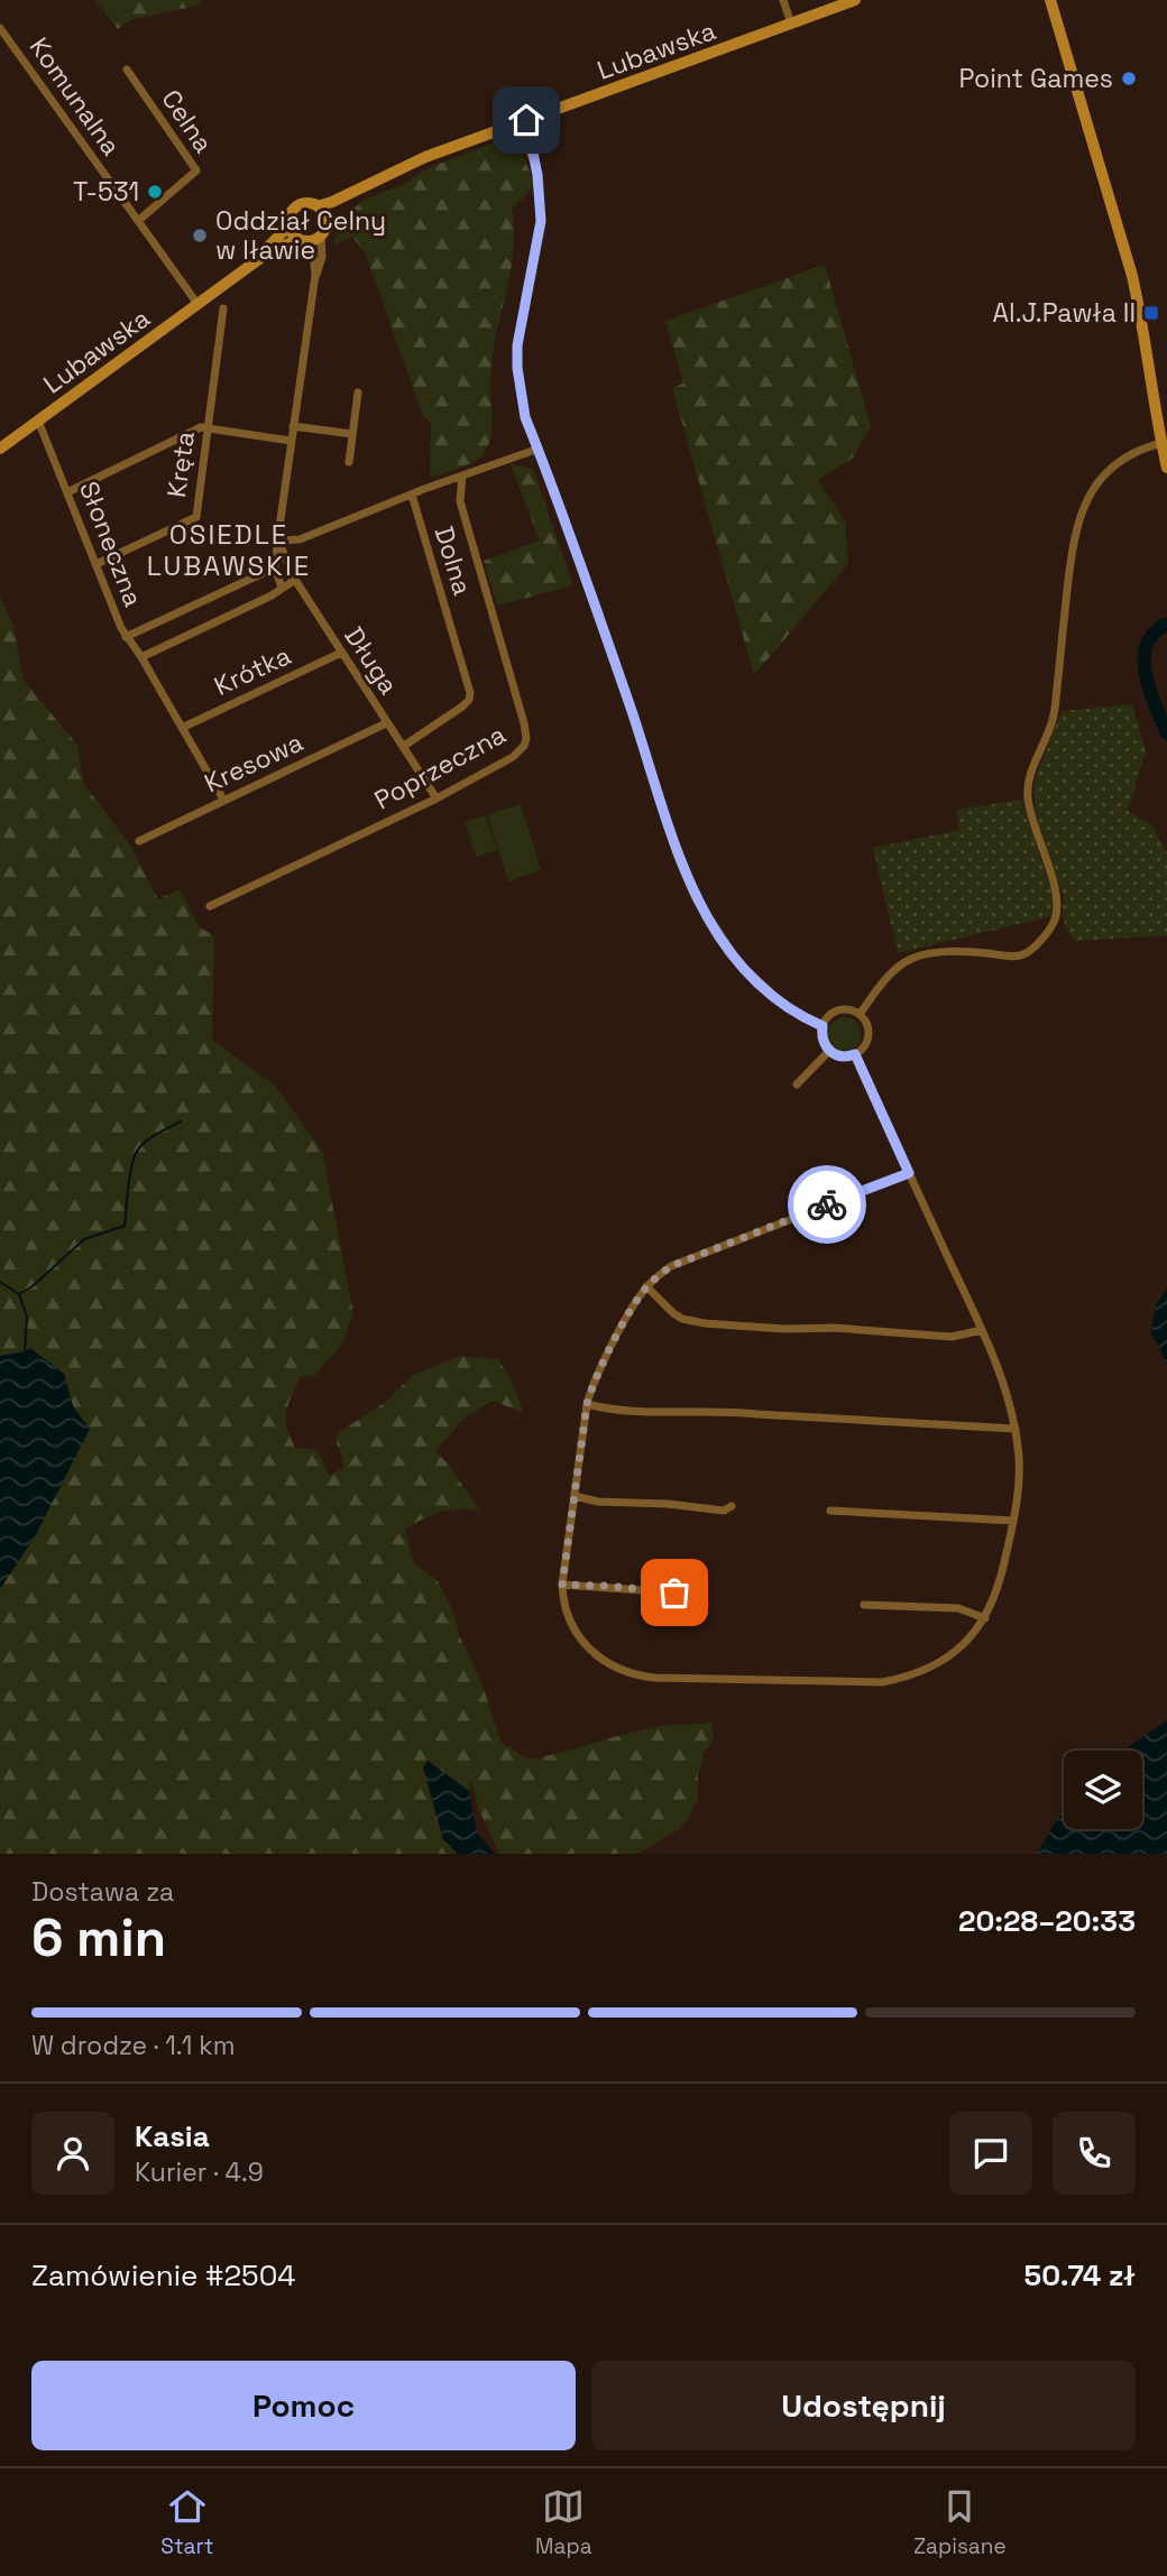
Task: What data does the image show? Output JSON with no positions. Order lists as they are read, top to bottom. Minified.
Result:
{"streets":{"main road":["Lubawska"],"street":["Komunalna","Celna","Kręta","Słoneczna","Dolna","Długa","Krótka","Kresowa","Poprzeczna"]},"crossings":[["Lubawska","Komunalna"],["Lubawska","Słoneczna"],["Komunalna","Celna"],["Kręta","Słoneczna"],["Słoneczna","Krótka"],["Słoneczna","Kresowa"],["Dolna","Długa"],["Długa","Krótka"],["Długa","Kresowa"],["Długa","Poprzeczna"]],"districts":["OSIEDLE LUBAWSKIE"],"places":{"other":["Point Games","T-531","Oddział Celny w Iławie"],"transit":["Al.J.Pawła II"]},"page":{"heading":["6 min","Dostawa za","20:28–20:33"],"panel":["Kasia","Kurier · 4.9","Zamówienie #2504","50.74 zł"],"bar":"W drodze · 1.1 km","buttons":["Pomoc","Udostępnij"],"tabs":["Start","Mapa","Zapisane"]}}
